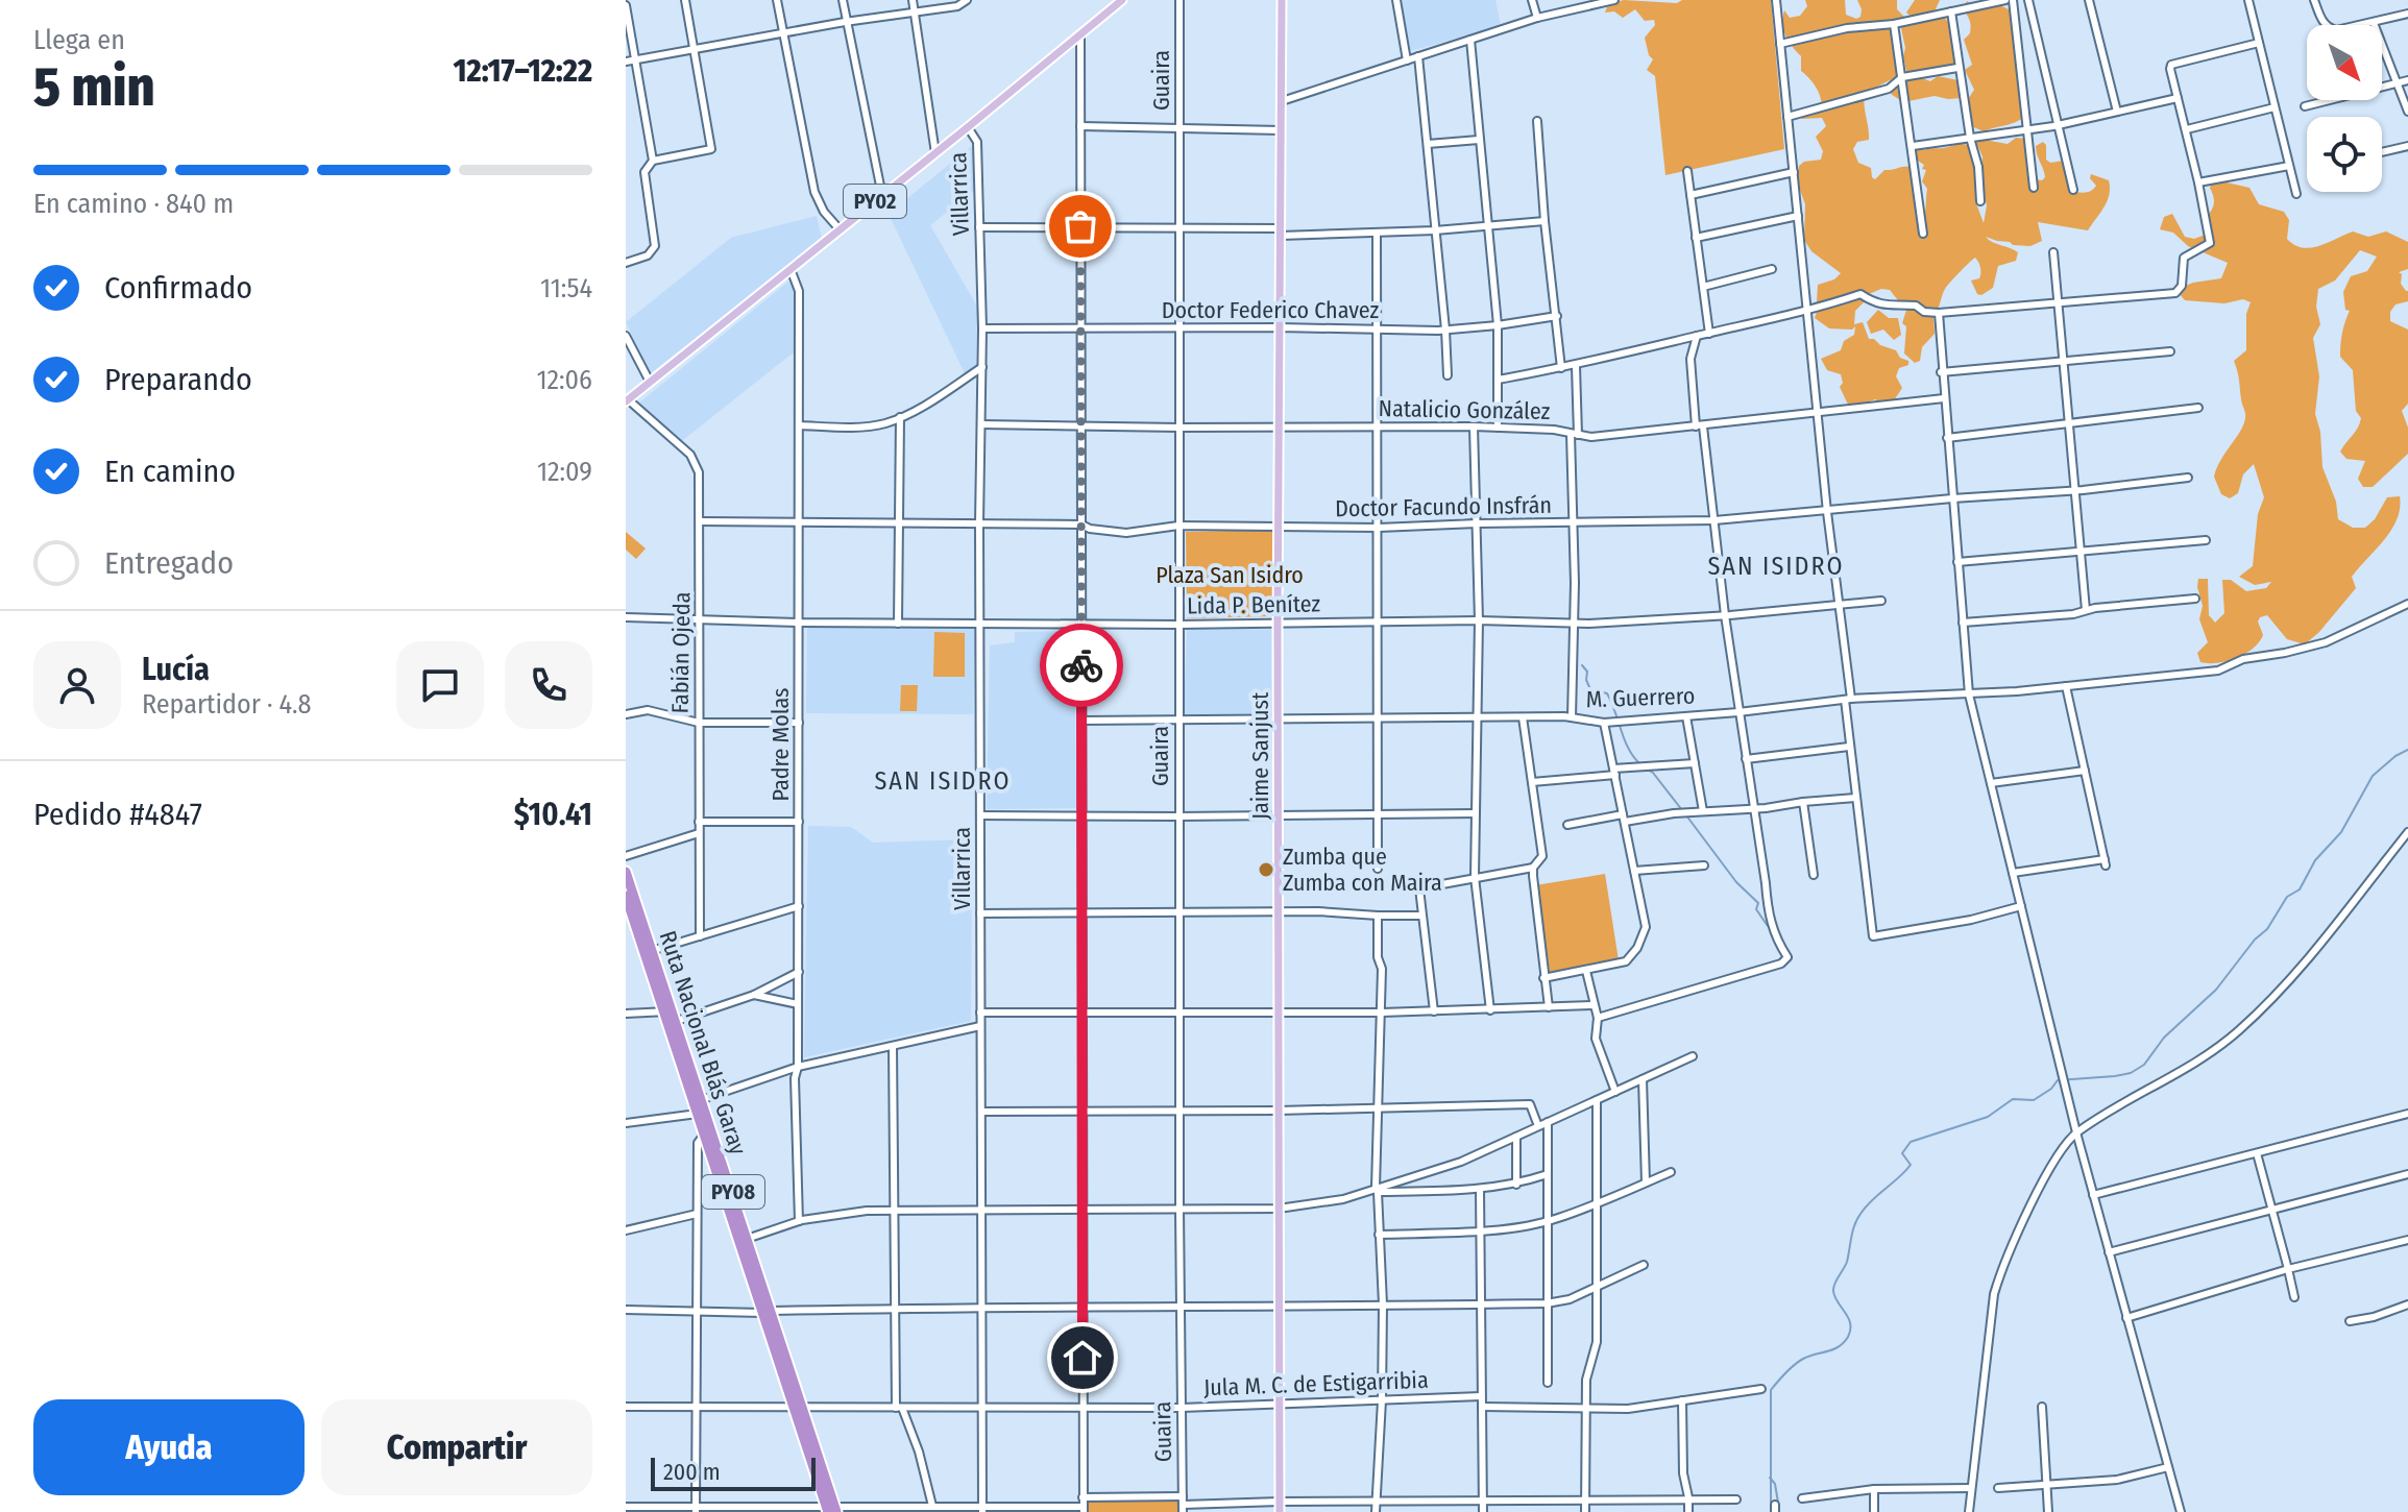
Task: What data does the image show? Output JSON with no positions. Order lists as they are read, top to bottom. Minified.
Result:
{"streets":{"highway":["Ruta Nacional Blás Garay","PY08"],"main road":["PY02","Jaime Sanjust"],"street":["Guaira","Villarrica","Doctor Federico Chavez","Natalicio González","Doctor Facundo Insfrán","Lida P. Benítez","Fabián Ojeda","M. Guerrero","Padre Molas","Jula M. C. de Estigarribia"]},"crossings":[["Guaira","Doctor Federico Chavez"],["Guaira","Natalicio González"],["Guaira","Doctor Facundo Insfrán"],["Guaira","Lida P. Benítez"],["Guaira","M. Guerrero"],["Guaira","Jula M. C. de Estigarribia"],["Villarrica","PY02"],["Villarrica","Doctor Federico Chavez"],["Villarrica","Natalicio González"],["Villarrica","Doctor Facundo Insfrán"],["Villarrica","Lida P. Benítez"],["Villarrica","Jula M. C. de Estigarribia"],["PY02","Fabián Ojeda"],["PY02","Padre Molas"],["Doctor Federico Chavez","Jaime Sanjust"],["Natalicio González","Jaime Sanjust"],["Doctor Facundo Insfrán","Fabián Ojeda"],["Doctor Facundo Insfrán","Padre Molas"],["Doctor Facundo Insfrán","Jaime Sanjust"],["Lida P. Benítez","Fabián Ojeda"],["Lida P. Benítez","Padre Molas"],["Lida P. Benítez","Jaime Sanjust"],["M. Guerrero","Jaime Sanjust"],["Jaime Sanjust","Jula M. C. de Estigarribia"],["Ruta Nacional Blás Garay","Jula M. C. de Estigarribia"]],"districts":["SAN ISIDRO","SAN ISIDRO"],"parks":["Plaza San Isidro"],"places":["Zumba que Zumba con Maira"],"scale_bar":"200 m","north":"bottom right","page":{"heading":["5 min","Llega en","12:17–12:22"],"panel":["Lucía","Repartidor · 4.8","Pedido #4847","$10.41"],"bar":"En camino · 840 m","list":[["Confirmado","11:54"],["Preparando","12:06"],["En camino","12:09"],"Entregado"],"buttons":["Ayuda","Compartir"],"scale":"200 m"}}
